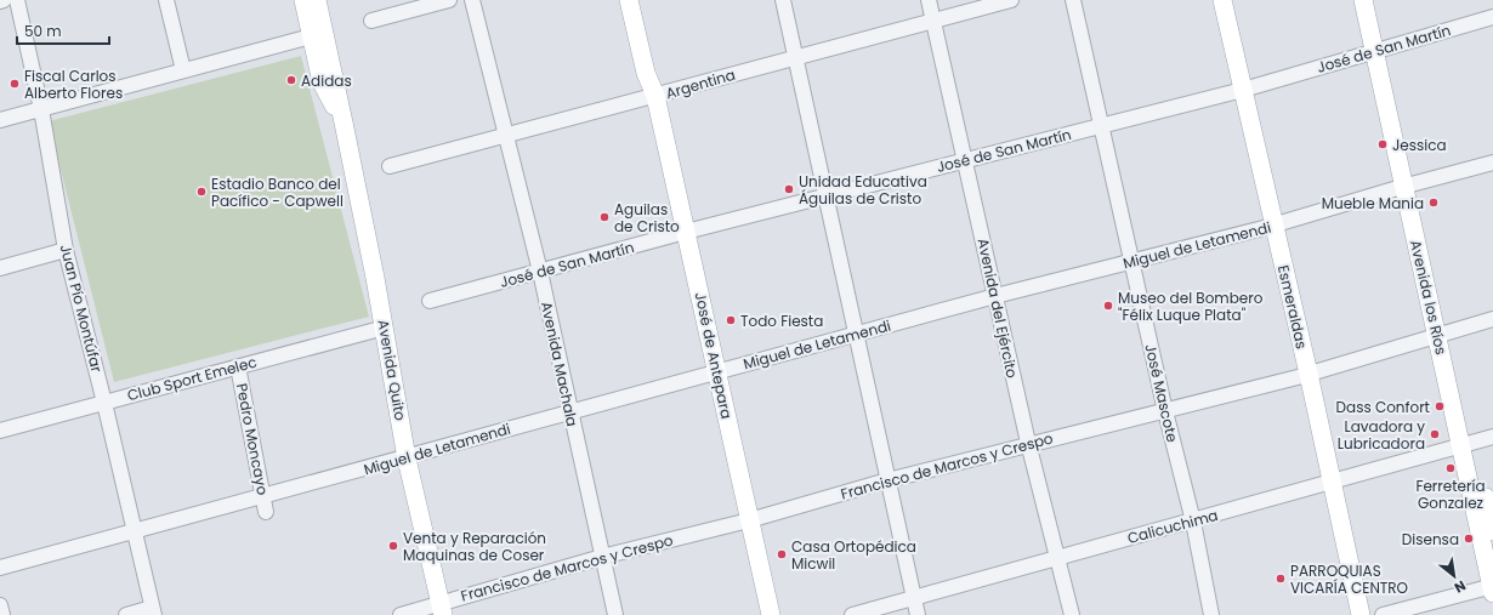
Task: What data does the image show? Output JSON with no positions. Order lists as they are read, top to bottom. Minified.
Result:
{"streets":{"main road":["Avenida los Ríos","Esmeraldas","José de Antepara","Avenida Quito"],"street":["José de San Martín","Argentina","Miguel de Letamendi","Juan Pío Montúfar","Avenida del Ejército","Avenida Machala","Club Sport Emelec","José Mascote","Pedro Moncayo","Francisco de Marcos y Crespo","Calicuchima"]},"crossings":[["José de San Martín","Avenida los Ríos"],["José de San Martín","Esmeraldas"],["José de San Martín","Avenida del Ejército"],["José de San Martín","José de Antepara"],["José de San Martín","Avenida Machala"],["José de San Martín","José Mascote"],["Argentina","Avenida del Ejército"],["Argentina","José de Antepara"],["Argentina","Avenida Machala"],["Miguel de Letamendi","Avenida los Ríos"],["Miguel de Letamendi","Esmeraldas"],["Miguel de Letamendi","Juan Pío Montúfar"],["Miguel de Letamendi","Avenida del Ejército"],["Miguel de Letamendi","José de Antepara"],["Miguel de Letamendi","Avenida Machala"],["Miguel de Letamendi","Avenida Quito"],["Miguel de Letamendi","José Mascote"],["Miguel de Letamendi","Pedro Moncayo"],["Avenida los Ríos","Francisco de Marcos y Crespo"],["Avenida los Ríos","Calicuchima"],["Esmeraldas","Francisco de Marcos y Crespo"],["Esmeraldas","Calicuchima"],["Juan Pío Montúfar","Club Sport Emelec"],["Avenida del Ejército","Francisco de Marcos y Crespo"],["Avenida del Ejército","Calicuchima"],["José de Antepara","Francisco de Marcos y Crespo"],["Avenida Machala","Francisco de Marcos y Crespo"],["Avenida Quito","Club Sport Emelec"],["Avenida Quito","Francisco de Marcos y Crespo"],["Club Sport Emelec","Pedro Moncayo"],["José Mascote","Francisco de Marcos y Crespo"],["José Mascote","Calicuchima"]],"places":["Adidas","Fiscal Carlos Alberto Flores","Jessica","Unidad Educativa Águilas de Cristo","Estadio Banco del Pacífico - Capwell","Mueble Mania","Aguilas de Cristo","Museo del Bombero \"Félix Luque Plata\"","Todo Fiesta","Dass Confort","Lavadora y Lubricadora","Ferretería Gonzalez","Disensa","Venta y Reparación Maquinas de Coser","Casa Ortopédica Micwil","PARROQUIAS VICARÍA CENTRO"],"scale_bar":"50 m","north":"bottom right"}
